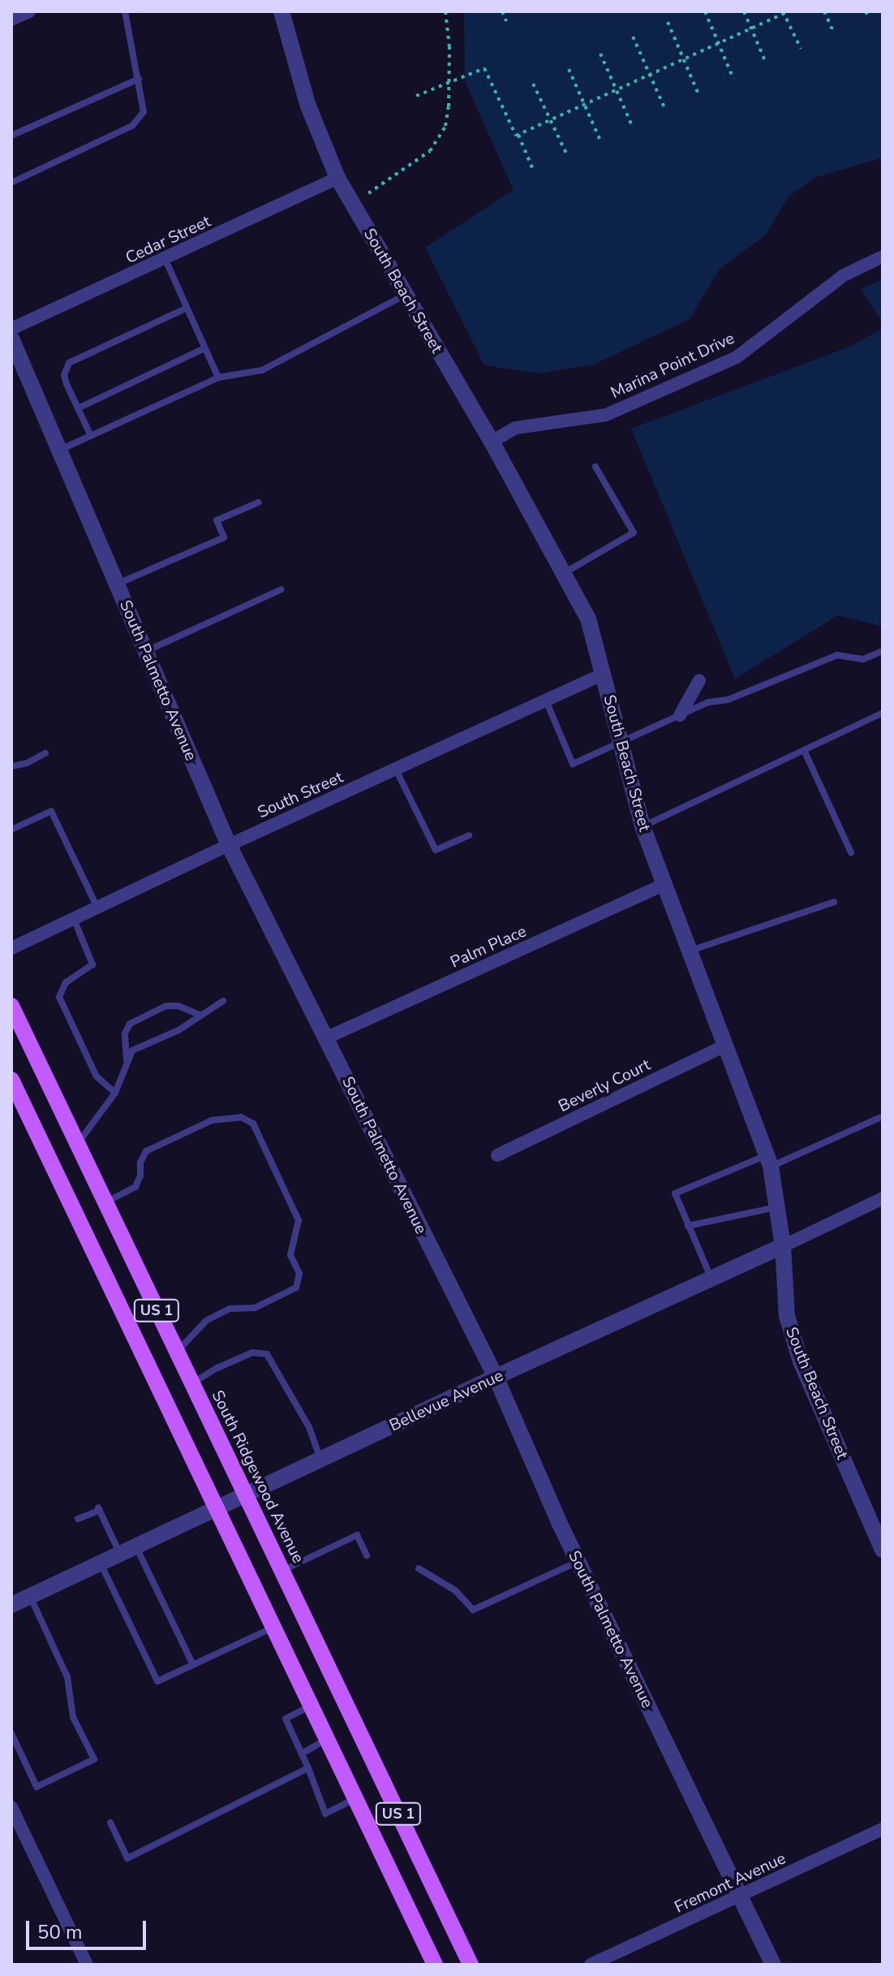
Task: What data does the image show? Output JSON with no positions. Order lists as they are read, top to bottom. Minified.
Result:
{"streets":{"main road":["US 1","South Ridgewood Avenue"],"street":["Cedar Street","South Beach Street","Marina Point Drive","South Palmetto Avenue","South Street","Palm Place","Beverly Court","Bellevue Avenue","Fremont Avenue"]},"crossings":[["Cedar Street","South Beach Street"],["South Beach Street","Marina Point Drive"],["South Beach Street","South Street"],["South Beach Street","Palm Place"],["South Beach Street","Beverly Court"],["South Beach Street","Bellevue Avenue"],["South Palmetto Avenue","South Street"],["South Palmetto Avenue","Palm Place"],["South Palmetto Avenue","Bellevue Avenue"],["South Palmetto Avenue","Fremont Avenue"],["US 1","Bellevue Avenue"],["Bellevue Avenue","South Ridgewood Avenue"]],"scale_bar":"50 m"}
